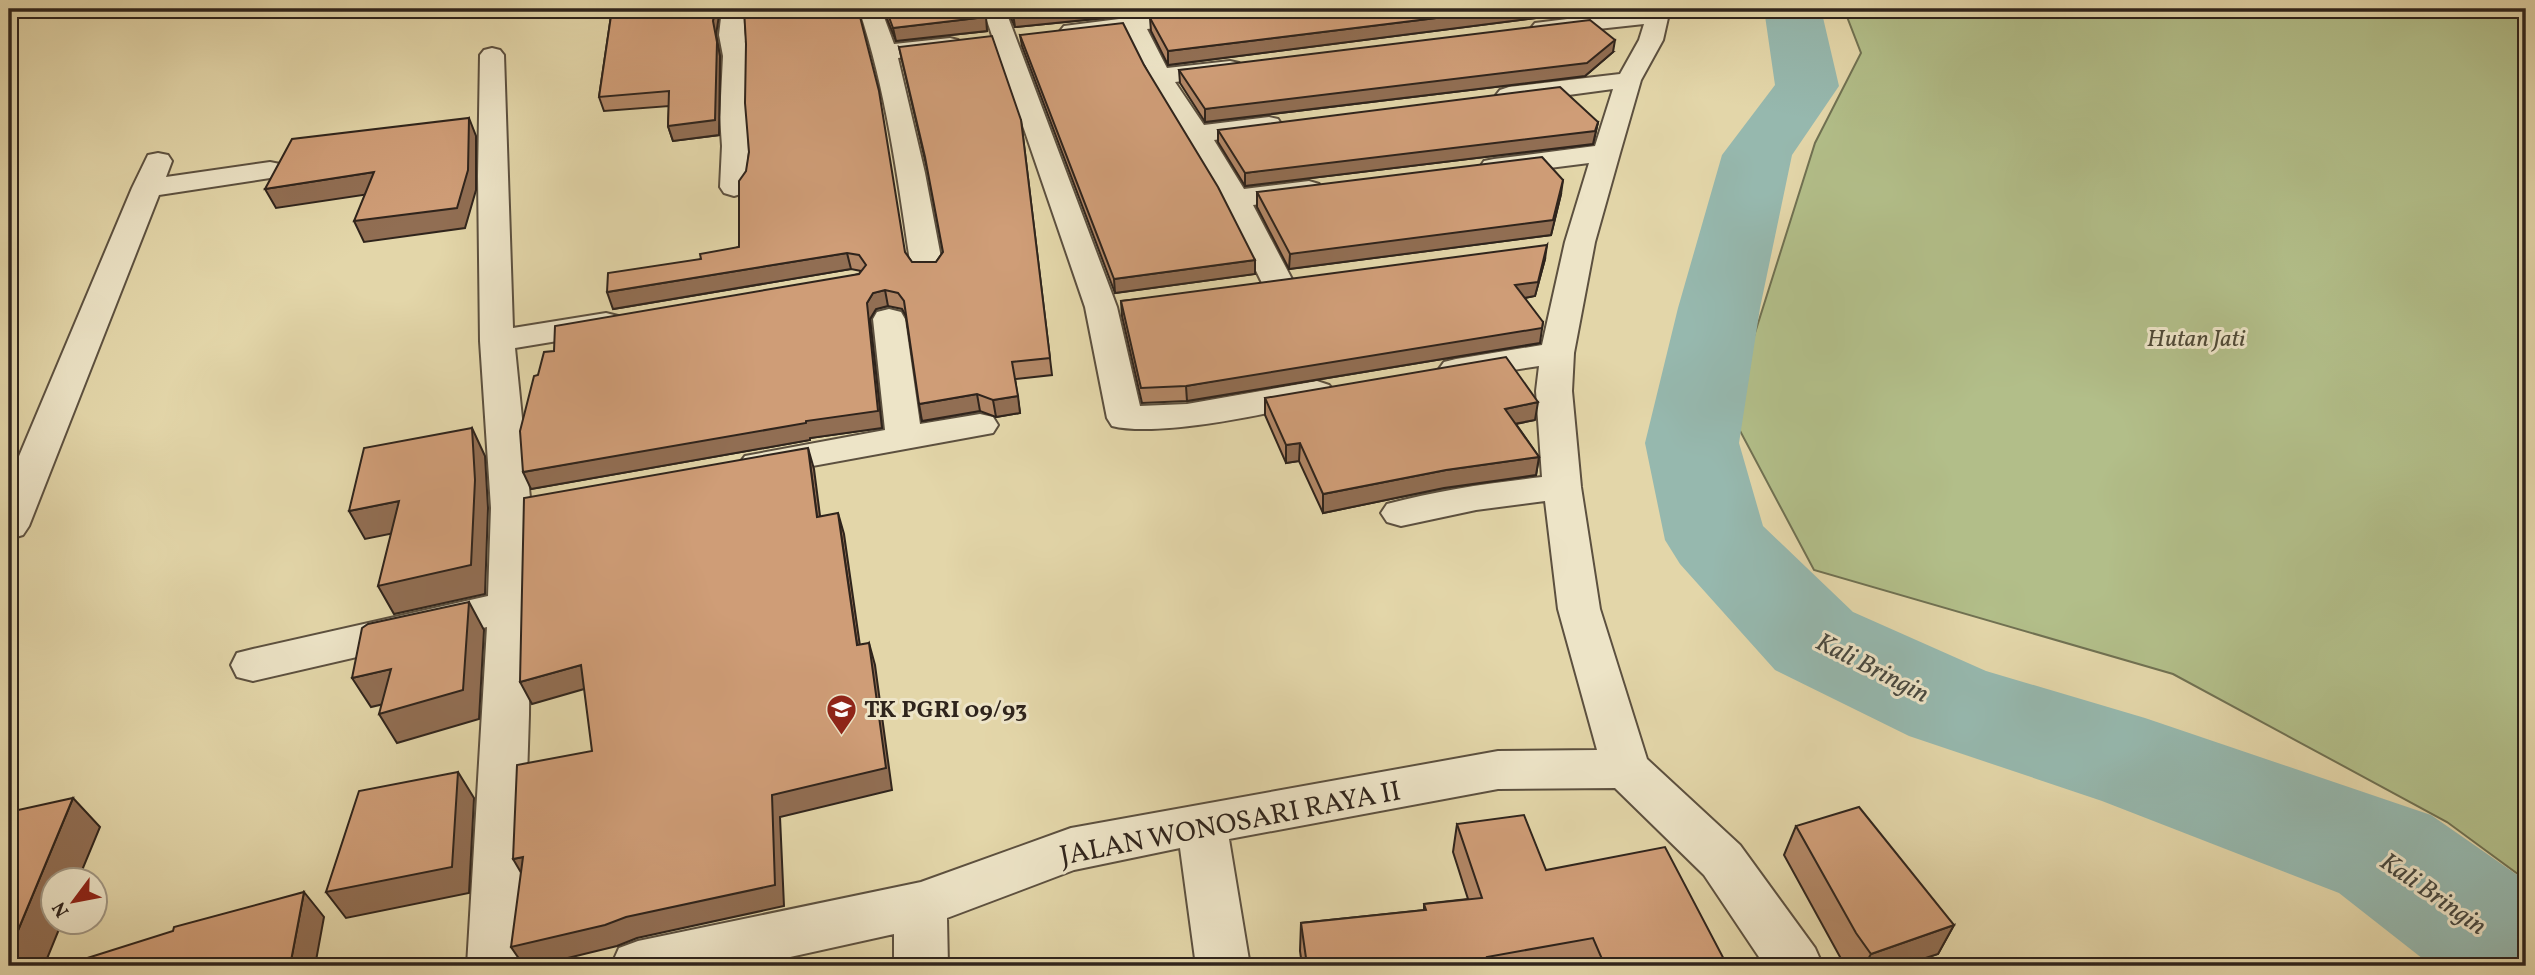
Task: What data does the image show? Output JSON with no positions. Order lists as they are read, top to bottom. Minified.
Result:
{"streets":{"street":["JALAN WONOSARI RAYA II"]},"water":["Kali Bringin"],"parks":["Hutan Jati"],"places":{"school or university":["TK PGRI 09/93"]},"north":"bottom left"}
